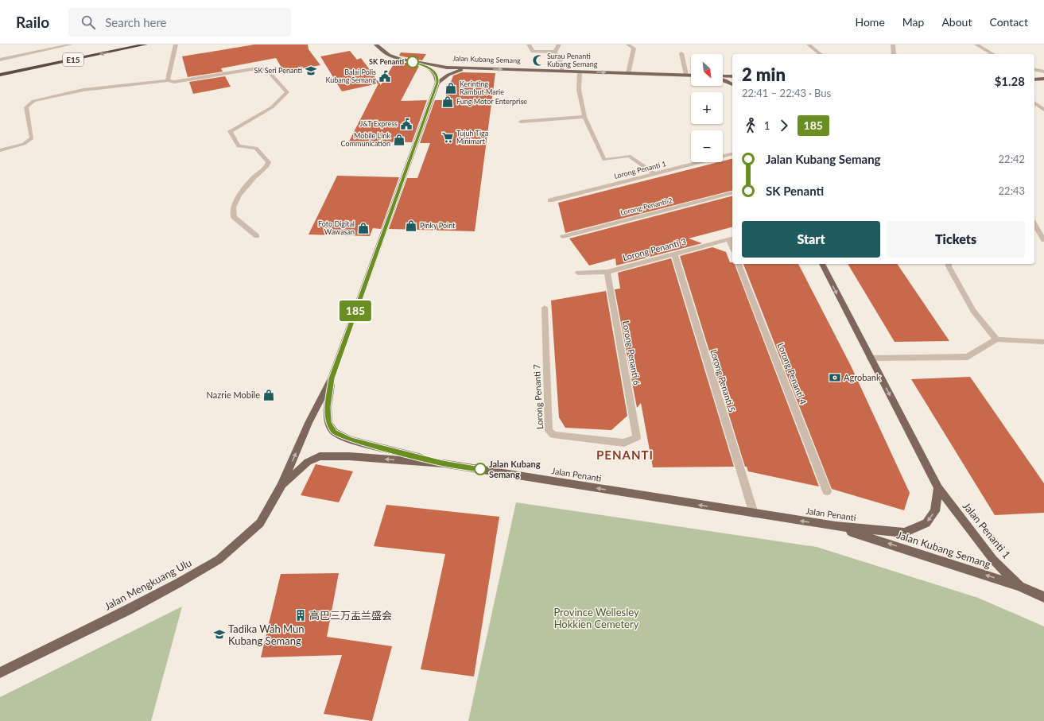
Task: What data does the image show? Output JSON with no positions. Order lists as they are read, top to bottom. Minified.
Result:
{"streets":{"highway":["E15"],"main road":["Jalan Kubang Semang","Jalan Penanti","Jalan Penanti 1","Jalan Mengkuang Ulu"],"street":["Lorong Penanti 1","Lorong Penanti 2","Lorong Penanti 3","Lorong Penanti 6","Lorong Penanti 4","Lorong Penanti 5","Lorong Penanti 7"]},"crossings":[["Jalan Kubang Semang","Jalan Penanti"],["Jalan Kubang Semang","Jalan Penanti 1"],["Lorong Penanti 3","Lorong Penanti 6"],["Lorong Penanti 3","Lorong Penanti 5"],["Lorong Penanti 6","Lorong Penanti 7"],["Lorong Penanti 5","Jalan Penanti"],["Jalan Penanti","Jalan Penanti 1"],["Jalan Penanti","Jalan Mengkuang Ulu"]],"one_way":["Jalan Penanti"],"districts":["PENANTI"],"parks":["Province Wellesley Hokkien Cemetery"],"places":{"mosque":["Surau Penanti Kubang Semang"],"other":["SK Penanti","Jalan Kubang Semang"],"school or university":["SK Seri Penanti","Tadika Wah Mun Kubang Semang"],"public building":["Balai Polis Kubang Semang","J&T Express"],"shop":["Kerinting Rambut Marie","Fung Motor Enterprise","Mobile Link Communication","Pinky Point","Foto Digital Wawasan","Nazrie Mobile"],"supermarket":["Tujuh Tiga Minimart"],"bank":["Agrobank"],"building":["高巴三万盂兰盛会"]},"lines":["bus line 185"],"north":"bottom right","page":{"header":"Railo","search":"Search here","nav":["Home","Map","About","Contact"],"on_map":"185","map_buttons":["+","−"],"heading":["2 min","22:41 – 22:43 · Bus","$1.28"],"legs":["1","185"],"list":[{"name":"Jalan Kubang Semang","value":"22:42"},{"name":"SK Penanti","value":"22:43"}],"buttons":["Start","Tickets"]}}
